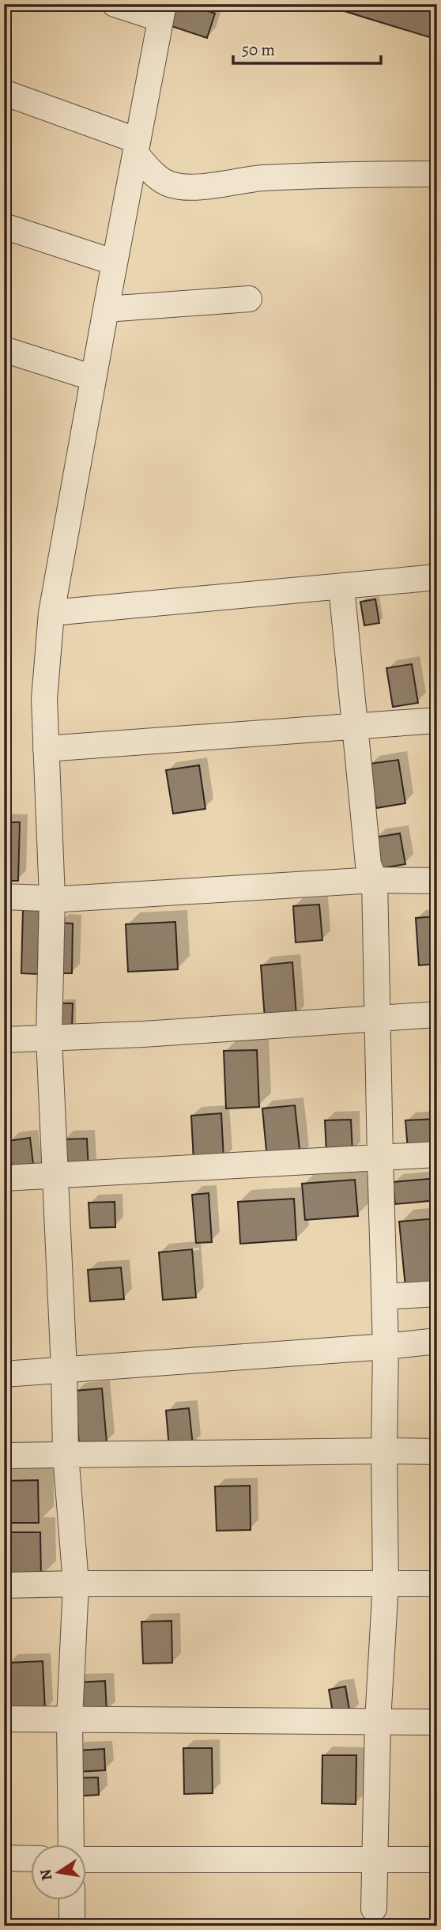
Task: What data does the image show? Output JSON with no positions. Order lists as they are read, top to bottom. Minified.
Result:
{"scale_bar":"50 m","north":"left"}
